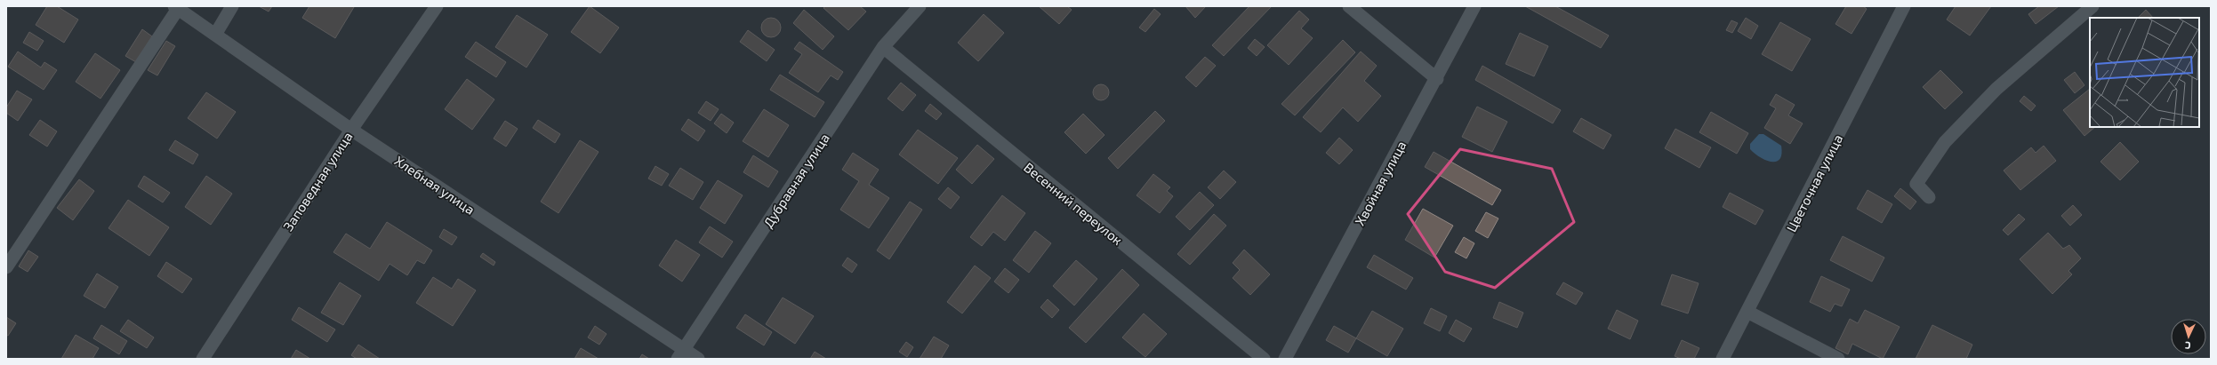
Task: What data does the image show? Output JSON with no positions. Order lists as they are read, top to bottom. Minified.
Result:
{"streets":{"street":["Дубравная улица","Заповедная улица","Хвойная улица","Цветочная улица","Хлебная улица","Весенний переулок"]},"crossings":[["Дубравная улица","Хлебная улица"],["Дубравная улица","Весенний переулок"],["Заповедная улица","Хлебная улица"]],"north":"bottom"}
